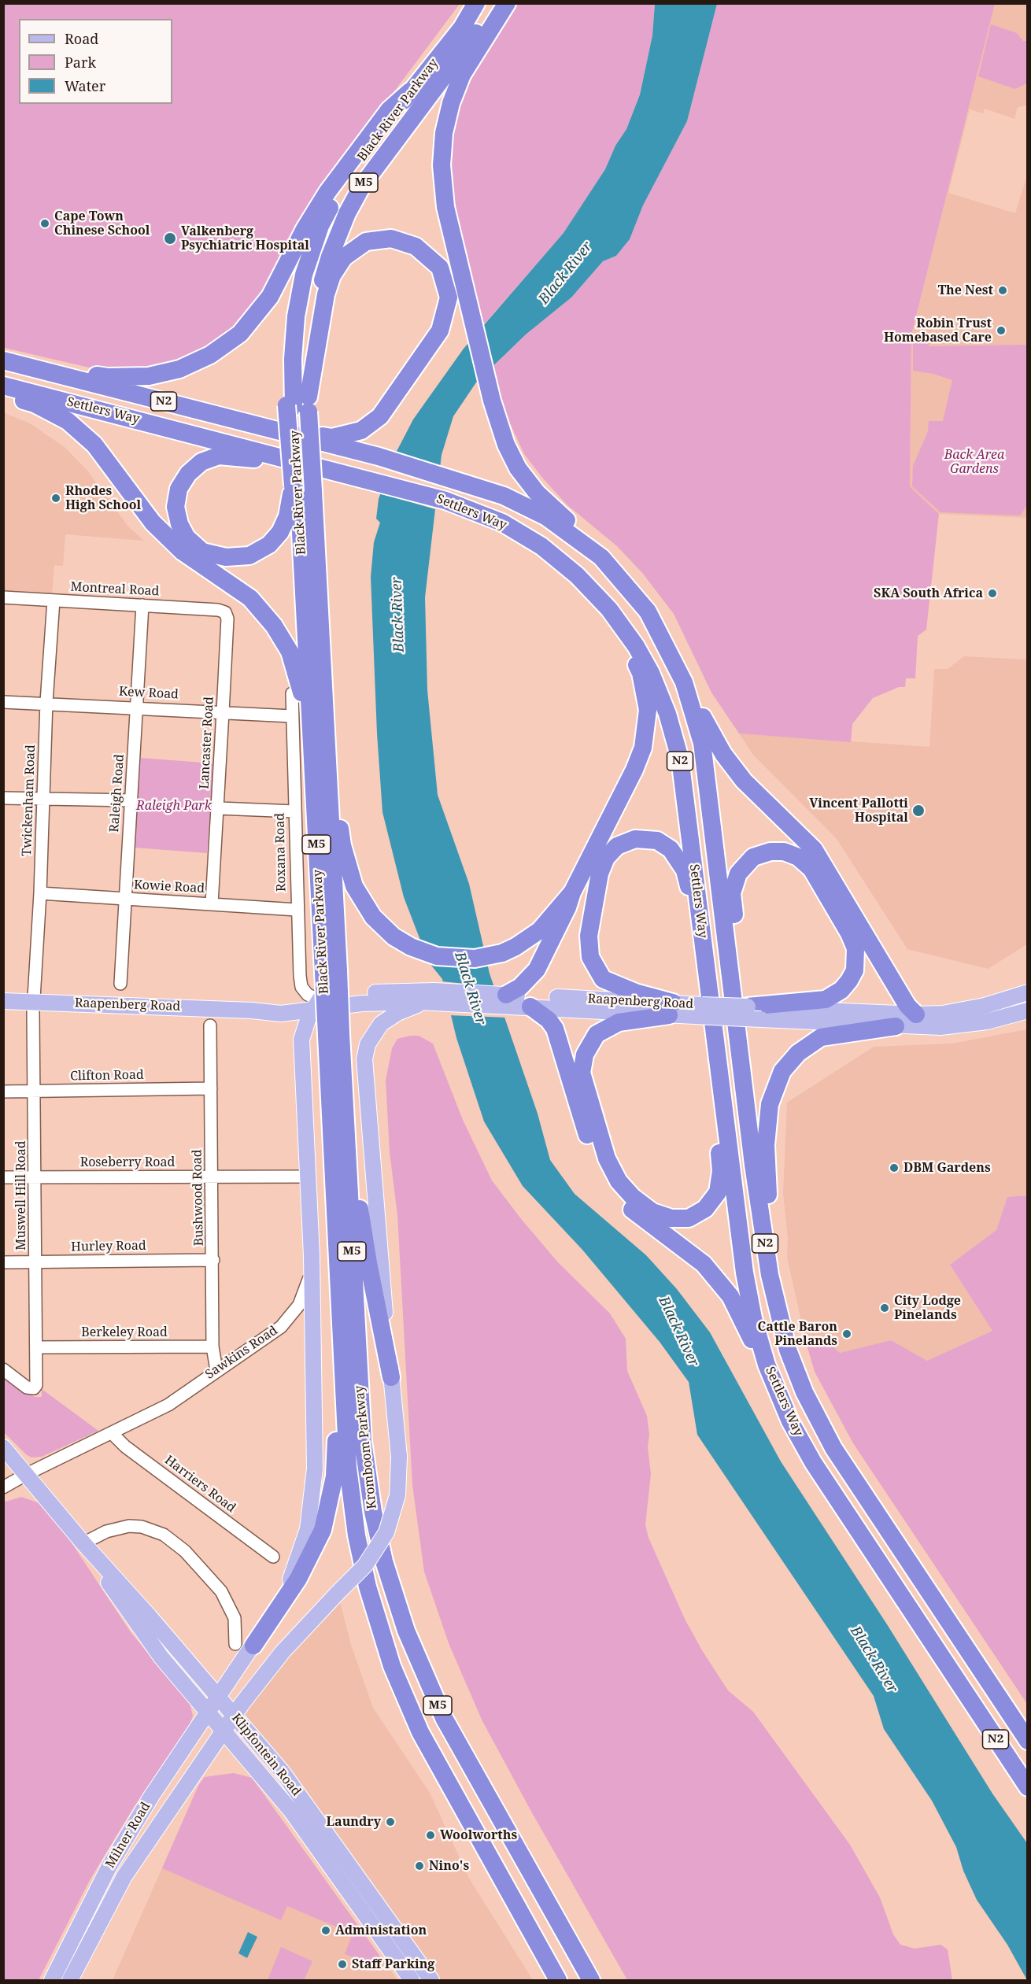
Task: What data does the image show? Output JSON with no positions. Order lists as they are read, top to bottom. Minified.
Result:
{"streets":{"highway":["Black River Parkway","M5","N2","Settlers Way","Kromboom Parkway"],"main road":["Raapenberg Road","Sawkins Road","Klipfontein Road","Milner Road"],"street":["Montreal Road","Kew Road","Lancaster Road","Raleigh Road","Twickenham Road","Roxana Road","Kowie Road","Clifton Road","Roseberry Road","Muswell Hill Road","Bushwood Road","Hurley Road","Berkeley Road","Harriers Road"]},"crossings":[["Black River Parkway","Kromboom Parkway"],["Montreal Road","Lancaster Road"],["Montreal Road","Raleigh Road"],["Montreal Road","Twickenham Road"],["Kew Road","Lancaster Road"],["Kew Road","Raleigh Road"],["Kew Road","Twickenham Road"],["Kew Road","Roxana Road"],["Lancaster Road","Kowie Road"],["Raleigh Road","Kowie Road"],["Twickenham Road","Kowie Road"],["Twickenham Road","Raapenberg Road"],["Twickenham Road","Muswell Hill Road"],["Roxana Road","Kowie Road"],["Roxana Road","Raapenberg Road"],["Roxana Road","Sawkins Road"],["Raapenberg Road","Muswell Hill Road"],["Raapenberg Road","Sawkins Road"],["Raapenberg Road","Milner Road"],["Clifton Road","Muswell Hill Road"],["Clifton Road","Bushwood Road"],["Roseberry Road","Muswell Hill Road"],["Roseberry Road","Bushwood Road"],["Roseberry Road","Sawkins Road"],["Muswell Hill Road","Hurley Road"],["Muswell Hill Road","Berkeley Road"],["Bushwood Road","Hurley Road"],["Bushwood Road","Berkeley Road"],["Bushwood Road","Sawkins Road"],["Sawkins Road","Harriers Road"],["Sawkins Road","Klipfontein Road"],["Sawkins Road","Milner Road"],["Klipfontein Road","Milner Road"]],"water":["Black River"],"parks":["Back Area Gardens","Raleigh Park"],"places":["Cape Town Chinese School","Valkenberg Psychiatric Hospital","The Nest","Robin Trust Homebased Care","Rhodes High School","SKA South Africa","Vincent Pallotti Hospital","DBM Gardens","City Lodge Pinelands","Cattle Baron Pinelands","Laundry","Woolworths","Nino's","Administation","Staff Parking"],"legend":["Road","Park","Water"]}
